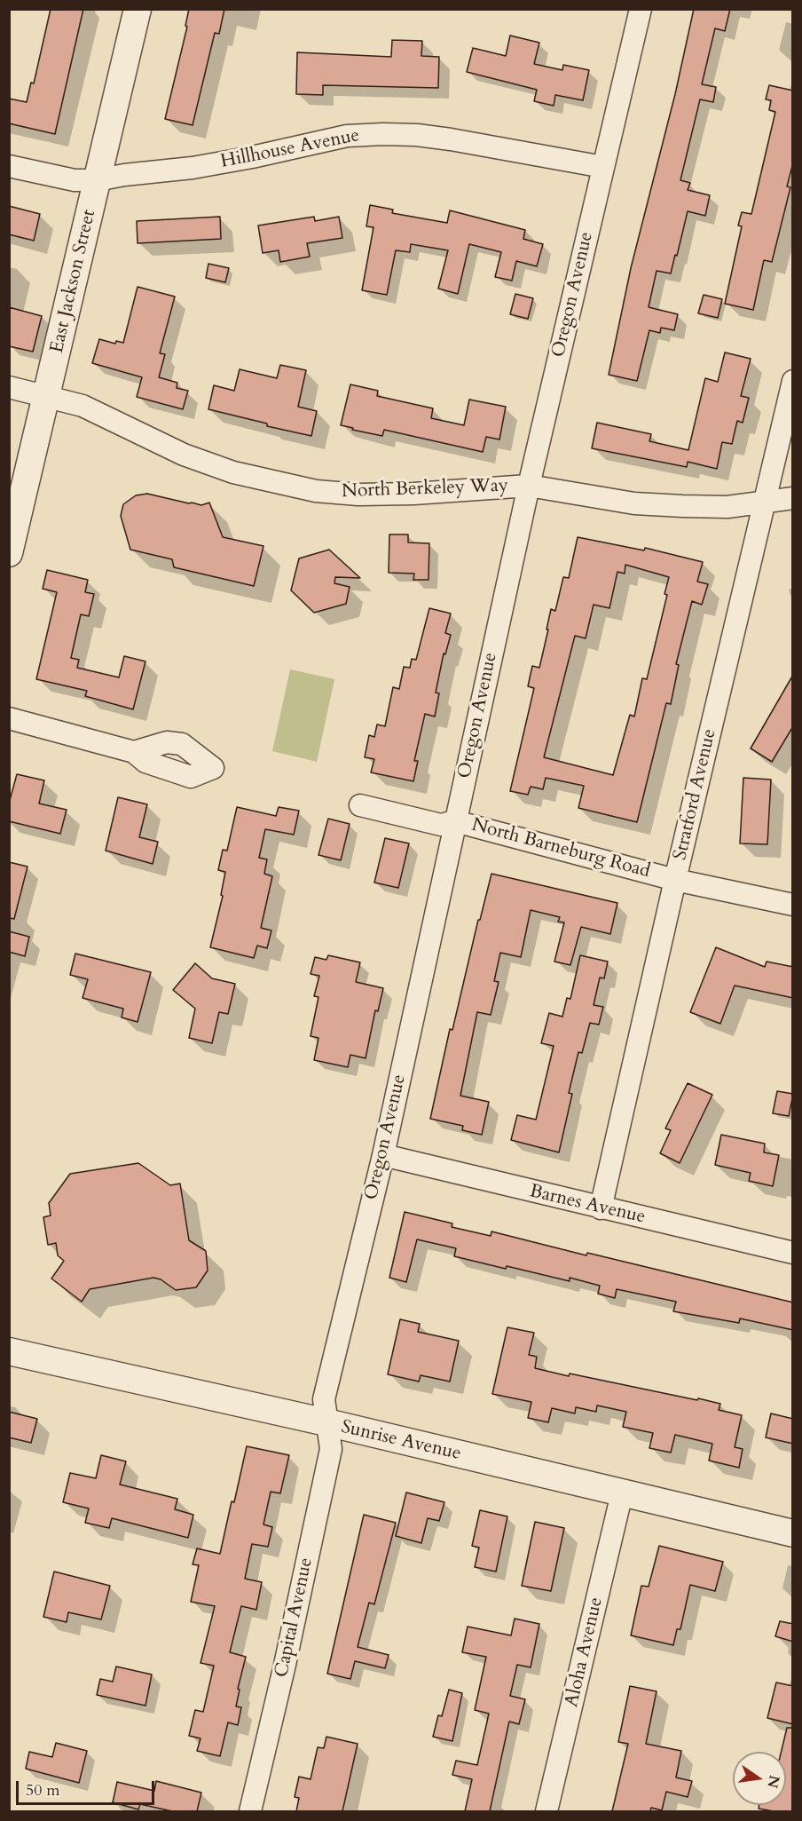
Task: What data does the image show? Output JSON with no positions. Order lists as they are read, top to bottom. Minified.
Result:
{"streets":{"street":["Hillhouse Avenue","East Jackson Street","Oregon Avenue","North Berkeley Way","Stratford Avenue","North Barneburg Road","Barnes Avenue","Sunrise Avenue","Capital Avenue","Aloha Avenue"]},"crossings":[["Hillhouse Avenue","East Jackson Street"],["Hillhouse Avenue","Oregon Avenue"],["East Jackson Street","North Berkeley Way"],["Oregon Avenue","North Berkeley Way"],["Oregon Avenue","North Barneburg Road"],["Oregon Avenue","Barnes Avenue"],["Oregon Avenue","Sunrise Avenue"],["Oregon Avenue","Capital Avenue"],["North Berkeley Way","Stratford Avenue"],["Stratford Avenue","North Barneburg Road"],["Stratford Avenue","Barnes Avenue"],["Sunrise Avenue","Capital Avenue"],["Sunrise Avenue","Aloha Avenue"]],"scale_bar":"50 m","north":"right"}
